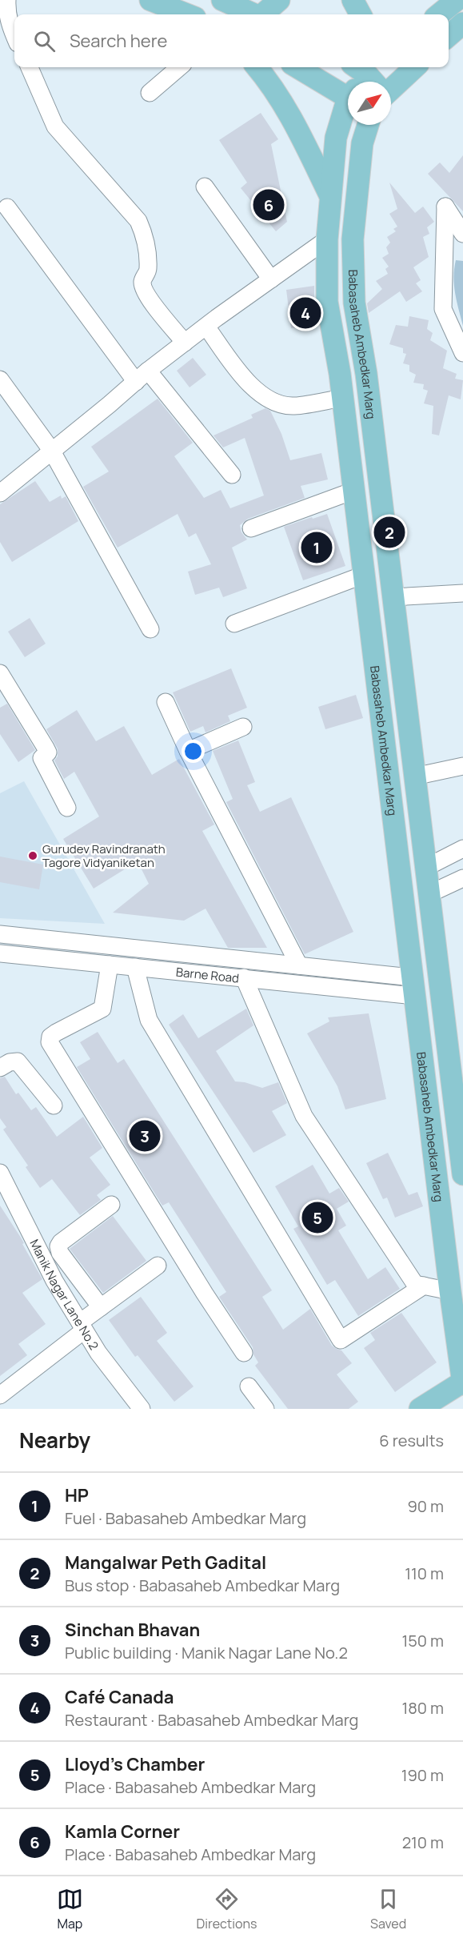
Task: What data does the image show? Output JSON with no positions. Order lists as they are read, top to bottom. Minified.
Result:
{"streets":{"main road":["Babasaheb Ambedkar Marg"],"street":["Barne Road","Manik Nagar Lane No.2"]},"crossings":[["Babasaheb Ambedkar Marg","Barne Road"]],"places":["Gurudev Ravindranath Tagore Vidyaniketan"],"north":"top right","page":{"search":"Search here","pins":["6","4","2","1","3","5"],"heading":["Nearby","6 results"],"list":[{"mark":"1","name":"HP","note":"Fuel · Babasaheb Ambedkar Marg","value":"90 m"},{"mark":"2","name":"Mangalwar Peth Gadital","note":"Bus stop · Babasaheb Ambedkar Marg","value":"110 m"},{"mark":"3","name":"Sinchan Bhavan","note":"Public building · Manik Nagar Lane No.2","value":"150 m"},{"mark":"4","name":"Café Canada","note":"Restaurant · Babasaheb Ambedkar Marg","value":"180 m"},{"mark":"5","name":"Lloyd's Chamber","note":"Place · Babasaheb Ambedkar Marg","value":"190 m"},{"mark":"6","name":"Kamla Corner","note":"Place · Babasaheb Ambedkar Marg","value":"210 m"}],"nav":["Map","Directions","Saved"]}}
